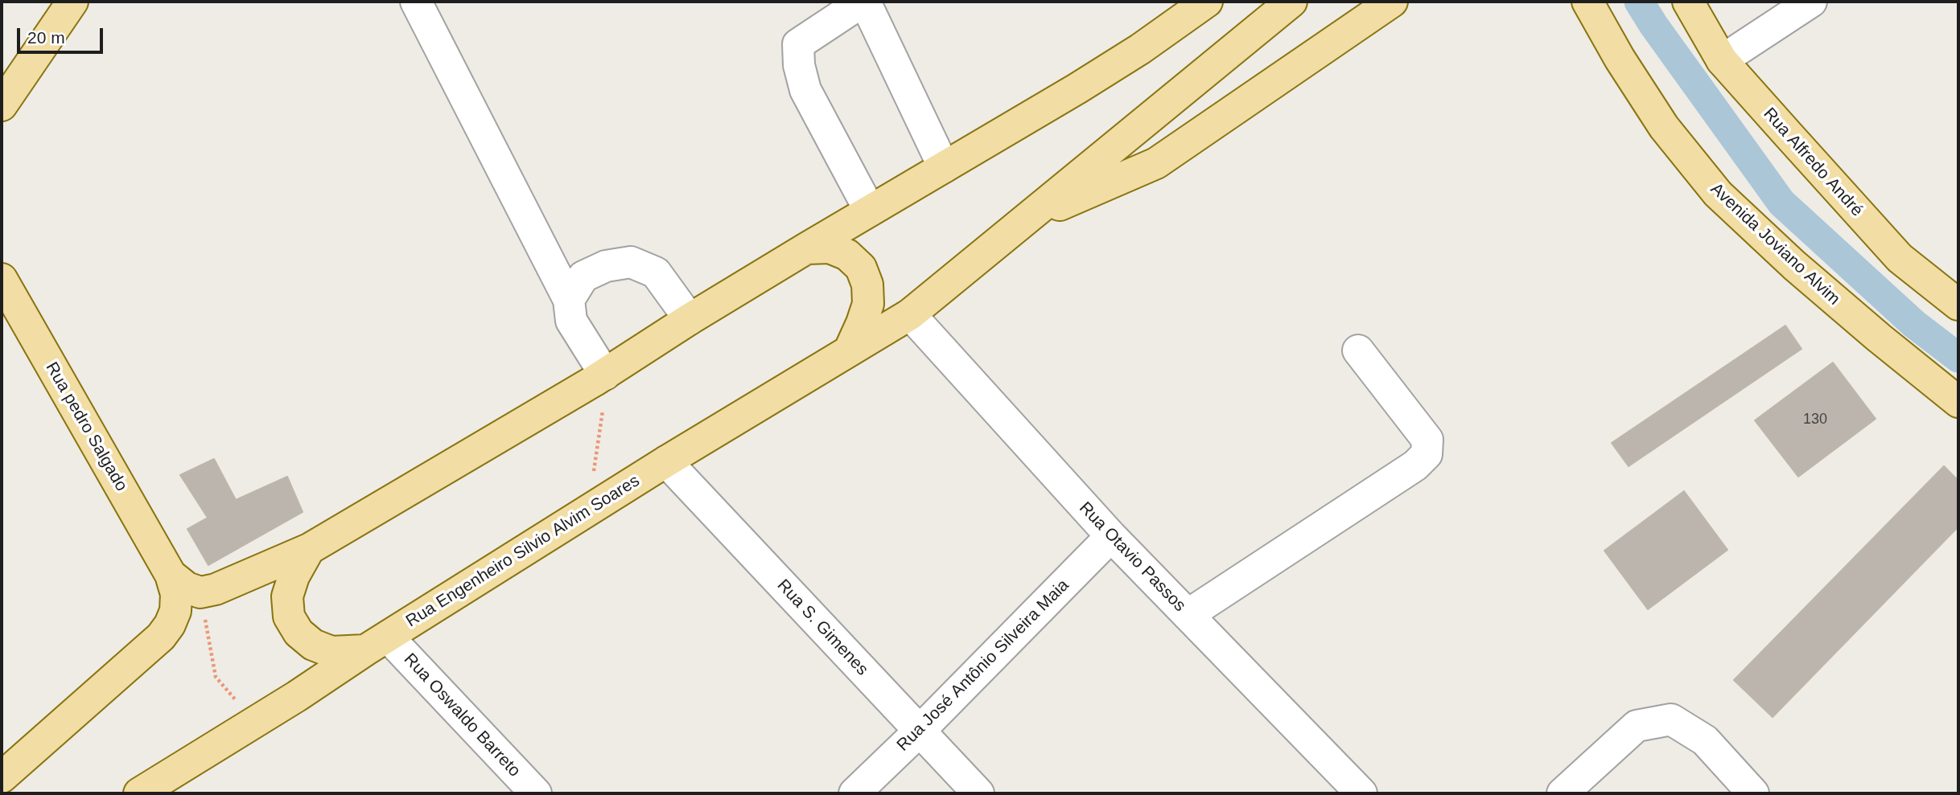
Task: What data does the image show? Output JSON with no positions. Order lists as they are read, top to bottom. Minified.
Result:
{"streets":{"main road":["Rua Alfredo André","Avenida Joviano Alvim","Rua pedro Salgado","Rua Engenheiro Silvio Alvim Soares"],"street":["Rua Otavio Passos","Rua S. Gimenes","Rua José Antônio Silveira Maia","Rua Oswaldo Barreto"]},"crossings":[["Rua Engenheiro Silvio Alvim Soares","Rua Otavio Passos"],["Rua Engenheiro Silvio Alvim Soares","Rua S. Gimenes"],["Rua Engenheiro Silvio Alvim Soares","Rua Oswaldo Barreto"],["Rua Otavio Passos","Rua José Antônio Silveira Maia"],["Rua S. Gimenes","Rua José Antônio Silveira Maia"]],"house_numbers":["130"],"scale_bar":"20 m"}
